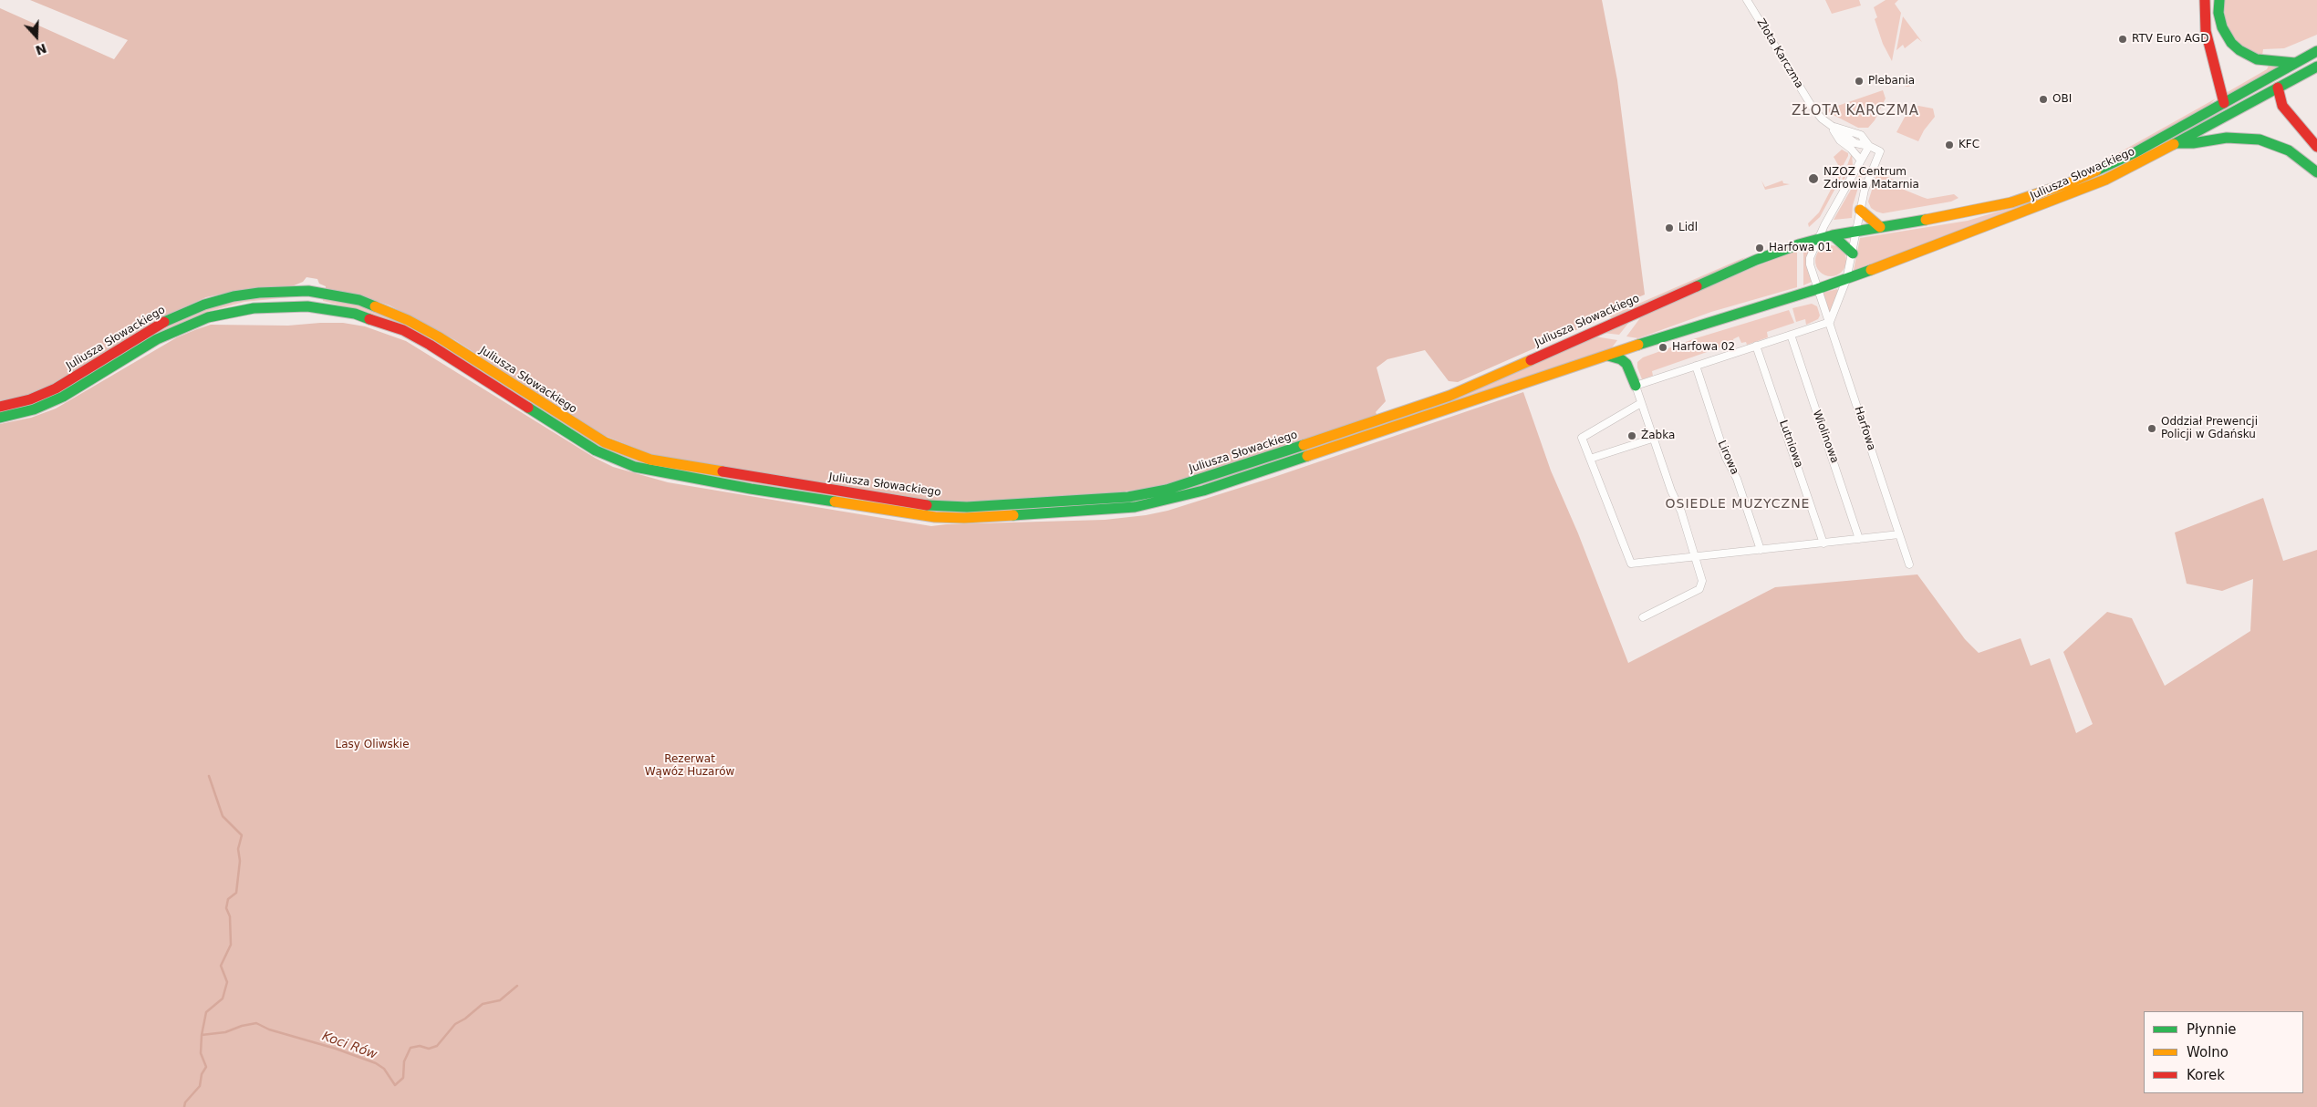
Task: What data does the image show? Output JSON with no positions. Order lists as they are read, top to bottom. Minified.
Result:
{"streets":{"main road":["Juliusza Słowackiego"],"street":["Złota Karczma","Harfowa","Wiolinowa","Lutniowa","Lirowa"]},"crossings":[["Złota Karczma","Juliusza Słowackiego"],["Złota Karczma","Harfowa"],["Juliusza Słowackiego","Harfowa"]],"districts":["ZŁOTA KARCZMA","OSIEDLE MUZYCZNE"],"water":["Koci Rów"],"parks":["Lasy Oliwskie","Rezerwat Wąwóz Huzarów"],"places":["RTV Euro AGD","Plebania","OBI","KFC","NZOZ Centrum Zdrowia Matarnia","Lidl","Harfowa 01","Harfowa 02","Oddział Prewencji Policji w Gdańsku","Żabka"],"legend":["Płynnie","Wolno","Korek"],"north":"bottom"}
